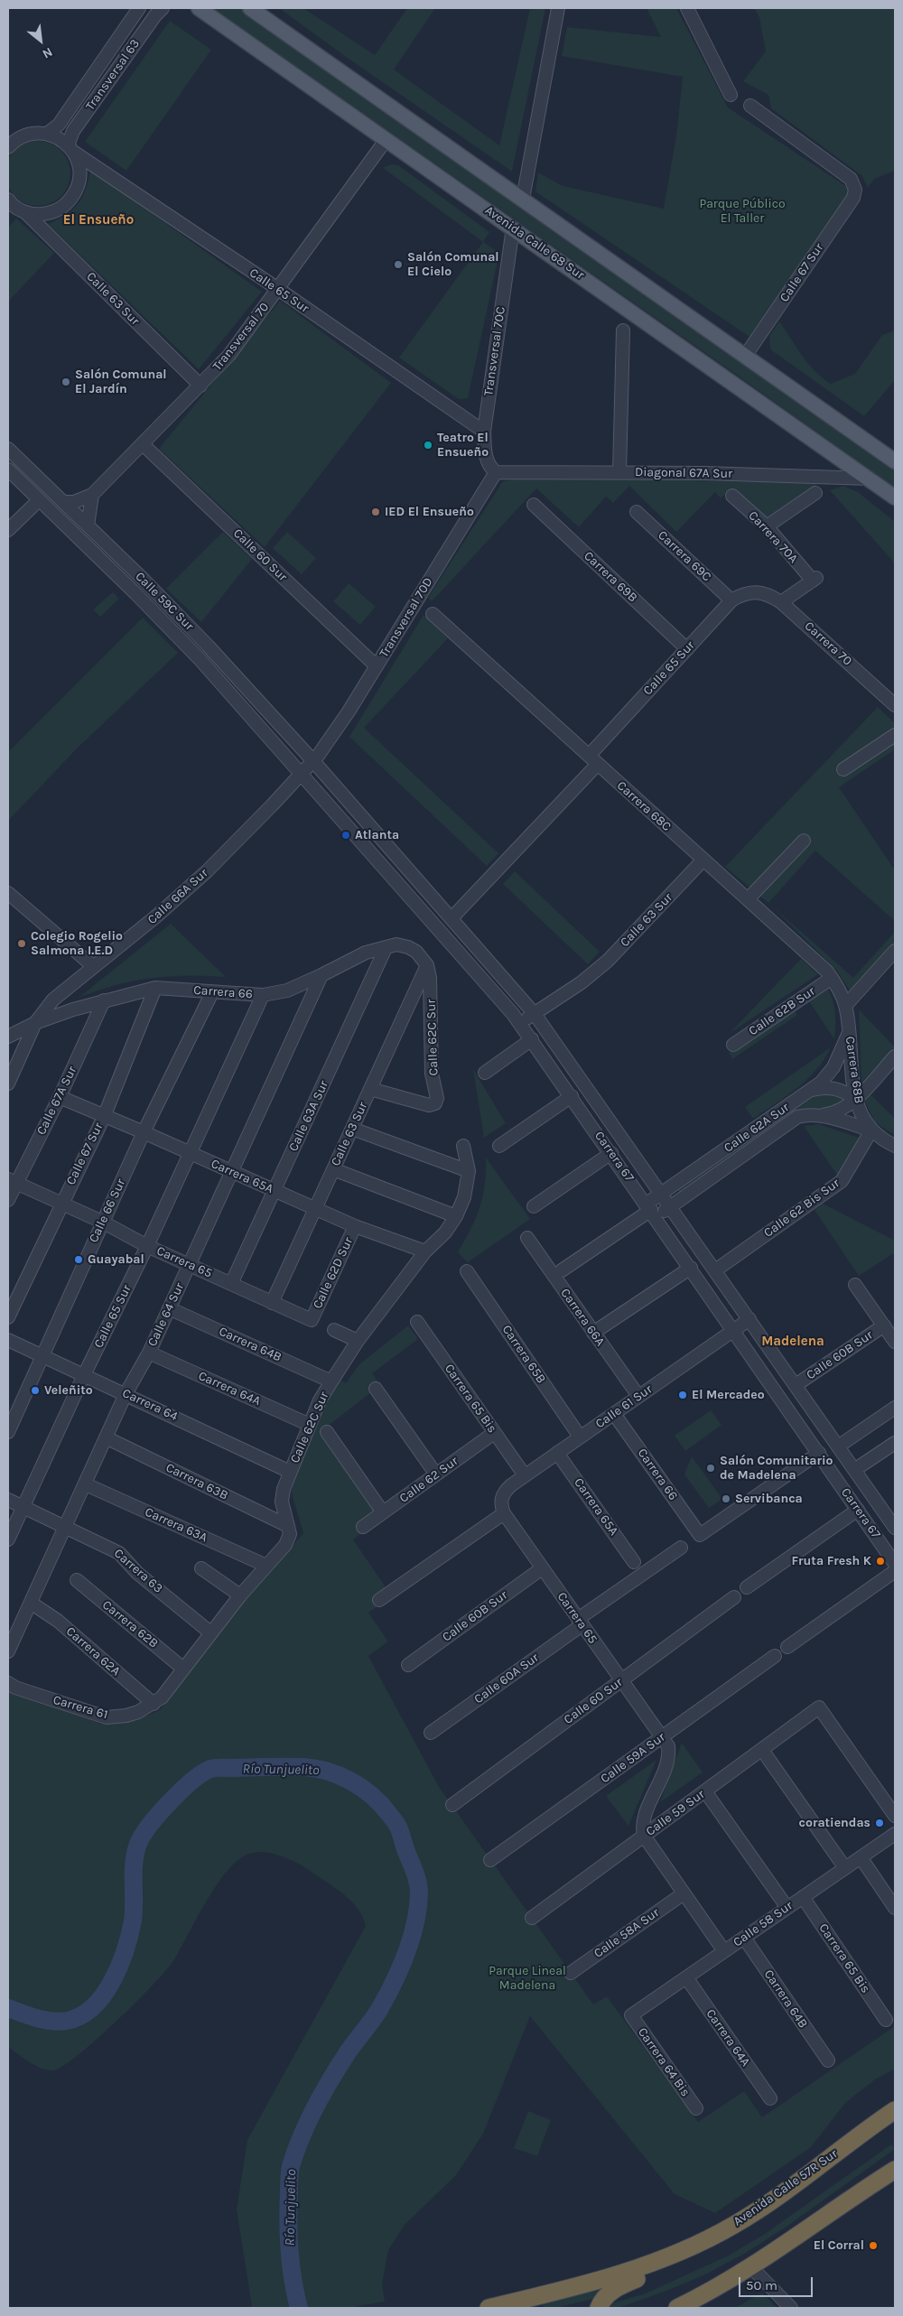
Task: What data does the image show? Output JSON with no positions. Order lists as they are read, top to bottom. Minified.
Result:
{"streets":{"highway":["Avenida Calle 57R Sur"],"main road":["Avenida Calle 68 Sur"],"street":["Transversal 63","Calle 67 Sur","Calle 65 Sur","Calle 63 Sur","Transversal 70","Transversal 70C","Diagonal 67A Sur","Carrera 70A","Calle 60 Sur","Carrera 69C","Carrera 69B","Calle 59C Sur","Transversal 70D","Carrera 70","Carrera 68C","Calle 66A Sur","Carrera 66","Calle 62B Sur","Calle 62C Sur","Carrera 68B","Calle 67A Sur","Calle 63A Sur","Calle 62A Sur","Carrera 67","Carrera 65A","Calle 62 Bis Sur","Calle 66 Sur","Carrera 65","Calle 62D Sur","Calle 64 Sur","Carrera 66A","Carrera 64B","Carrera 65B","Calle 60B Sur","Carrera 64A","Carrera 65 Bis","Carrera 64","Calle 61 Sur","Calle 62 Sur","Carrera 63B","Carrera 63A","Carrera 63","Carrera 62B","Carrera 62A","Calle 60A Sur","Carrera 61","Calle 59A Sur","Calle 59 Sur","Calle 58 Sur","Calle 58A Sur","Carrera 64 Bis"]},"crossings":[["Transversal 63","Calle 65 Sur"],["Avenida Calle 68 Sur","Transversal 70"],["Avenida Calle 68 Sur","Transversal 70C"],["Avenida Calle 68 Sur","Diagonal 67A Sur"],["Calle 67 Sur","Carrera 66"],["Calle 67 Sur","Carrera 65A"],["Calle 67 Sur","Carrera 65"],["Calle 65 Sur","Transversal 70"],["Calle 65 Sur","Transversal 70C"],["Calle 65 Sur","Carrera 69C"],["Calle 65 Sur","Carrera 69B"],["Calle 65 Sur","Carrera 70"],["Calle 65 Sur","Carrera 68C"],["Calle 65 Sur","Carrera 66"],["Calle 65 Sur","Carrera 67"],["Calle 65 Sur","Carrera 65A"],["Calle 65 Sur","Carrera 65"],["Calle 65 Sur","Carrera 64"],["Calle 65 Sur","Carrera 63"],["Calle 63 Sur","Transversal 70"],["Calle 63 Sur","Carrera 68C"],["Calle 63 Sur","Carrera 66"],["Calle 63 Sur","Calle 62C Sur"],["Calle 63 Sur","Carrera 67"],["Calle 63 Sur","Carrera 65A"],["Calle 63 Sur","Carrera 65"],["Transversal 70","Calle 60 Sur"],["Transversal 70","Calle 59C Sur"],["Transversal 70C","Diagonal 67A Sur"],["Transversal 70C","Transversal 70D"],["Diagonal 67A Sur","Transversal 70D"],["Carrera 70A","Carrera 70"],["Calle 60 Sur","Transversal 70D"],["Calle 60 Sur","Carrera 65"],["Calle 59C Sur","Transversal 70D"],["Calle 59C Sur","Calle 66A Sur"],["Calle 59C Sur","Carrera 67"],["Transversal 70D","Calle 66A Sur"],["Transversal 70D","Carrera 67"],["Carrera 68C","Calle 62B Sur"],["Carrera 68C","Carrera 68B"],["Calle 66A Sur","Carrera 66"],["Calle 66A Sur","Carrera 67"],["Carrera 66","Calle 62C Sur"],["Carrera 66","Calle 67A Sur"],["Carrera 66","Calle 63A Sur"],["Carrera 66","Carrera 67"],["Carrera 66","Calle 66 Sur"],["Carrera 66","Calle 64 Sur"],["Carrera 66","Calle 61 Sur"],["Calle 62C Sur","Carrera 65A"],["Calle 62C Sur","Carrera 64B"],["Calle 62C Sur","Carrera 64A"],["Calle 62C Sur","Carrera 64"],["Calle 62C Sur","Carrera 63B"],["Calle 62C Sur","Carrera 63A"],["Calle 62C Sur","Carrera 63"],["Calle 62C Sur","Carrera 62B"],["Calle 62C Sur","Carrera 62A"],["Calle 62C Sur","Carrera 61"],["Carrera 68B","Calle 62A Sur"],["Carrera 68B","Calle 62 Bis Sur"],["Calle 67A Sur","Carrera 65A"],["Calle 67A Sur","Carrera 65"],["Calle 63A Sur","Carrera 65A"],["Calle 63A Sur","Carrera 65"],["Calle 62A Sur","Carrera 67"],["Calle 62A Sur","Calle 62 Bis Sur"],["Carrera 67","Calle 62 Bis Sur"],["Carrera 67","Calle 60B Sur"],["Carrera 67","Calle 61 Sur"],["Carrera 65A","Calle 66 Sur"],["Carrera 65A","Calle 62D Sur"],["Carrera 65A","Calle 64 Sur"],["Carrera 65A","Calle 61 Sur"],["Calle 66 Sur","Carrera 65"],["Calle 66 Sur","Carrera 64"],["Carrera 65","Calle 62D Sur"],["Carrera 65","Calle 64 Sur"],["Carrera 65","Calle 60B Sur"],["Carrera 65","Calle 61 Sur"],["Carrera 65","Calle 60A Sur"],["Carrera 65","Calle 59A Sur"],["Carrera 65","Calle 59 Sur"],["Calle 64 Sur","Carrera 64B"],["Calle 64 Sur","Carrera 64A"],["Calle 64 Sur","Carrera 64"],["Calle 64 Sur","Carrera 63B"],["Calle 64 Sur","Carrera 63A"],["Calle 64 Sur","Carrera 63"],["Calle 64 Sur","Carrera 62A"],["Carrera 66A","Calle 61 Sur"],["Carrera 64B","Calle 58 Sur"],["Carrera 65B","Calle 61 Sur"],["Carrera 64A","Calle 58 Sur"],["Carrera 65 Bis","Calle 61 Sur"],["Carrera 65 Bis","Calle 62 Sur"],["Carrera 65 Bis","Calle 58 Sur"],["Carrera 62A","Carrera 61"],["Calle 58 Sur","Carrera 64 Bis"]],"districts":["El Ensueño","Madelena"],"water":["Río Tunjuelito"],"parks":["Parque Público El Taller","Parque Lineal Madelena"],"places":["Salón Comunal El Cielo","Salón Comunal El Jardín","Teatro El Ensueño","IED El Ensueño","Atlanta","Colegio Rogelio Salmona I.E.D","Guayabal","Veleñito","El Mercadeo","Salón Comunitario de Madelena","Servibanca","Fruta Fresh K","coratiendas","El Corral"],"scale_bar":"50 m","north":"bottom right"}
